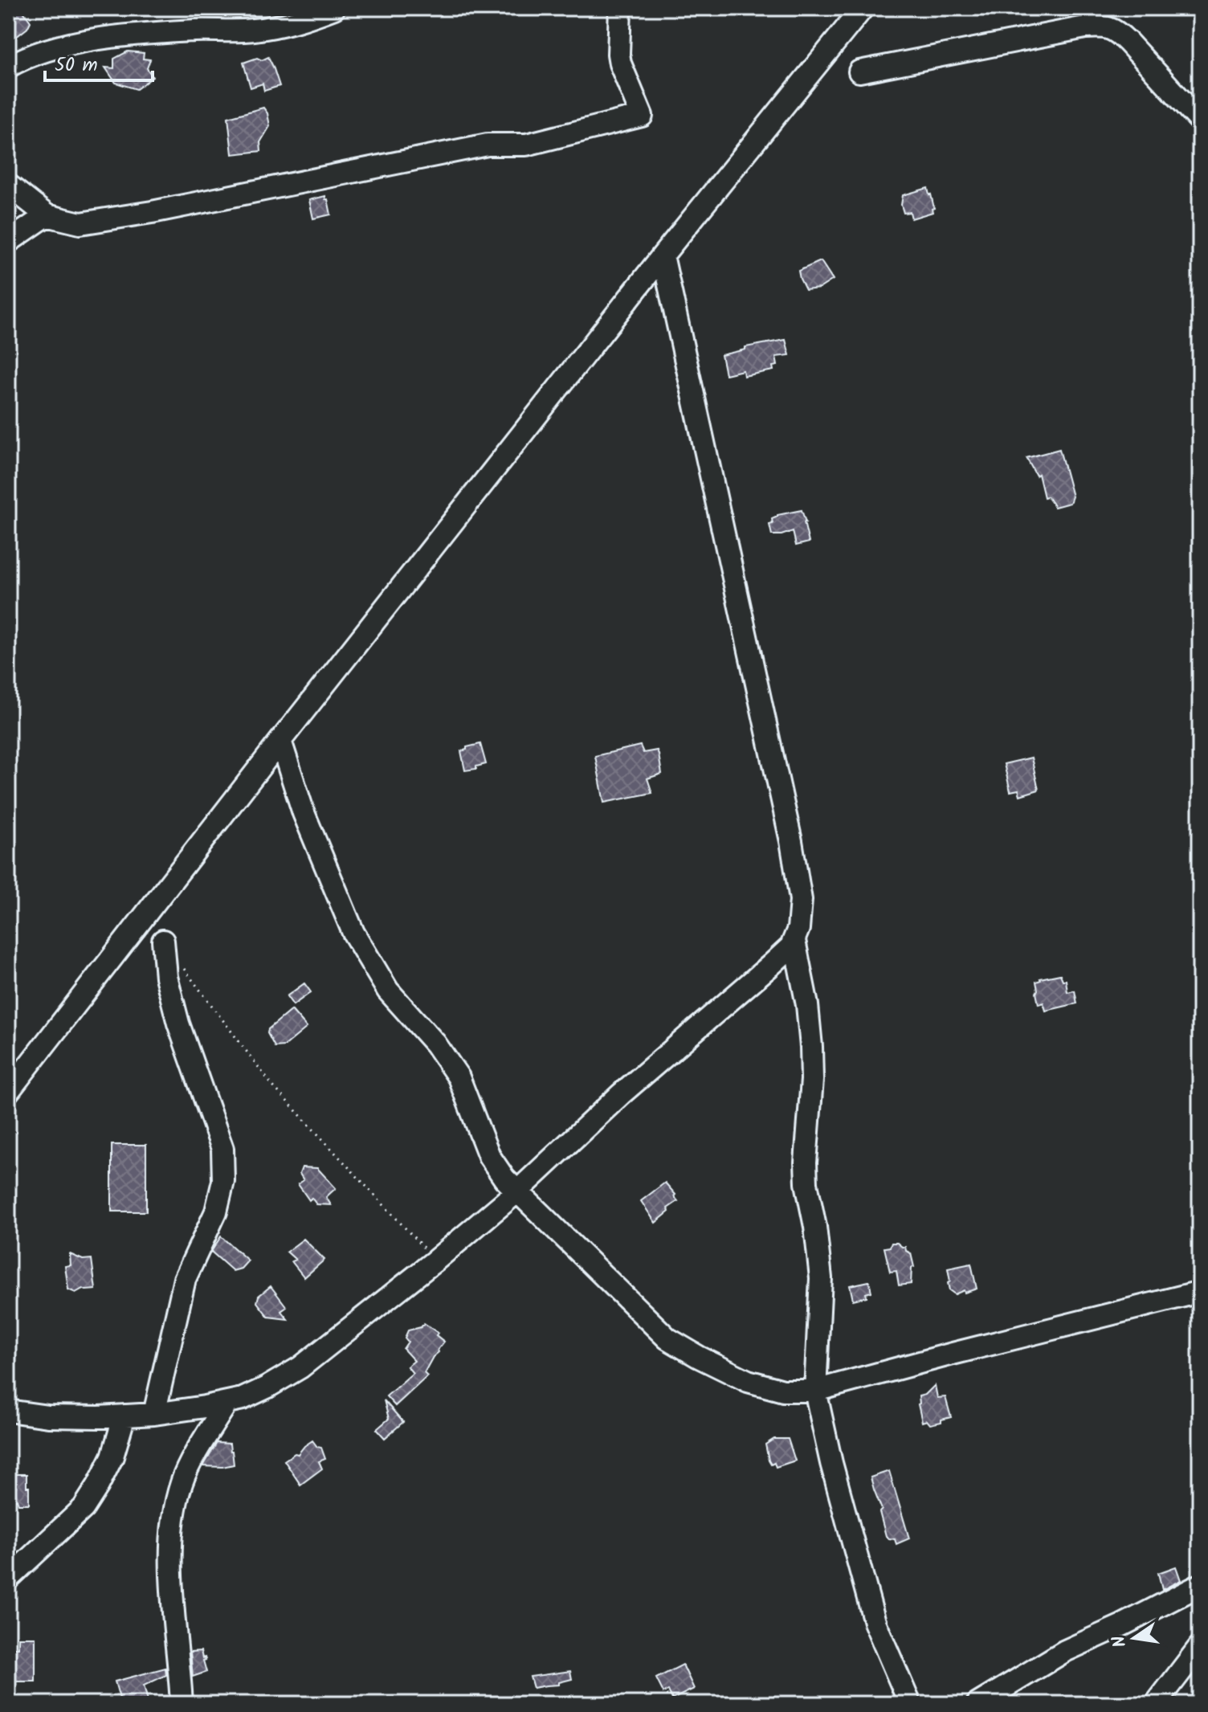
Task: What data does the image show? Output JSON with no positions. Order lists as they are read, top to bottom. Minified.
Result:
{"scale_bar":"50 m","north":"left"}
